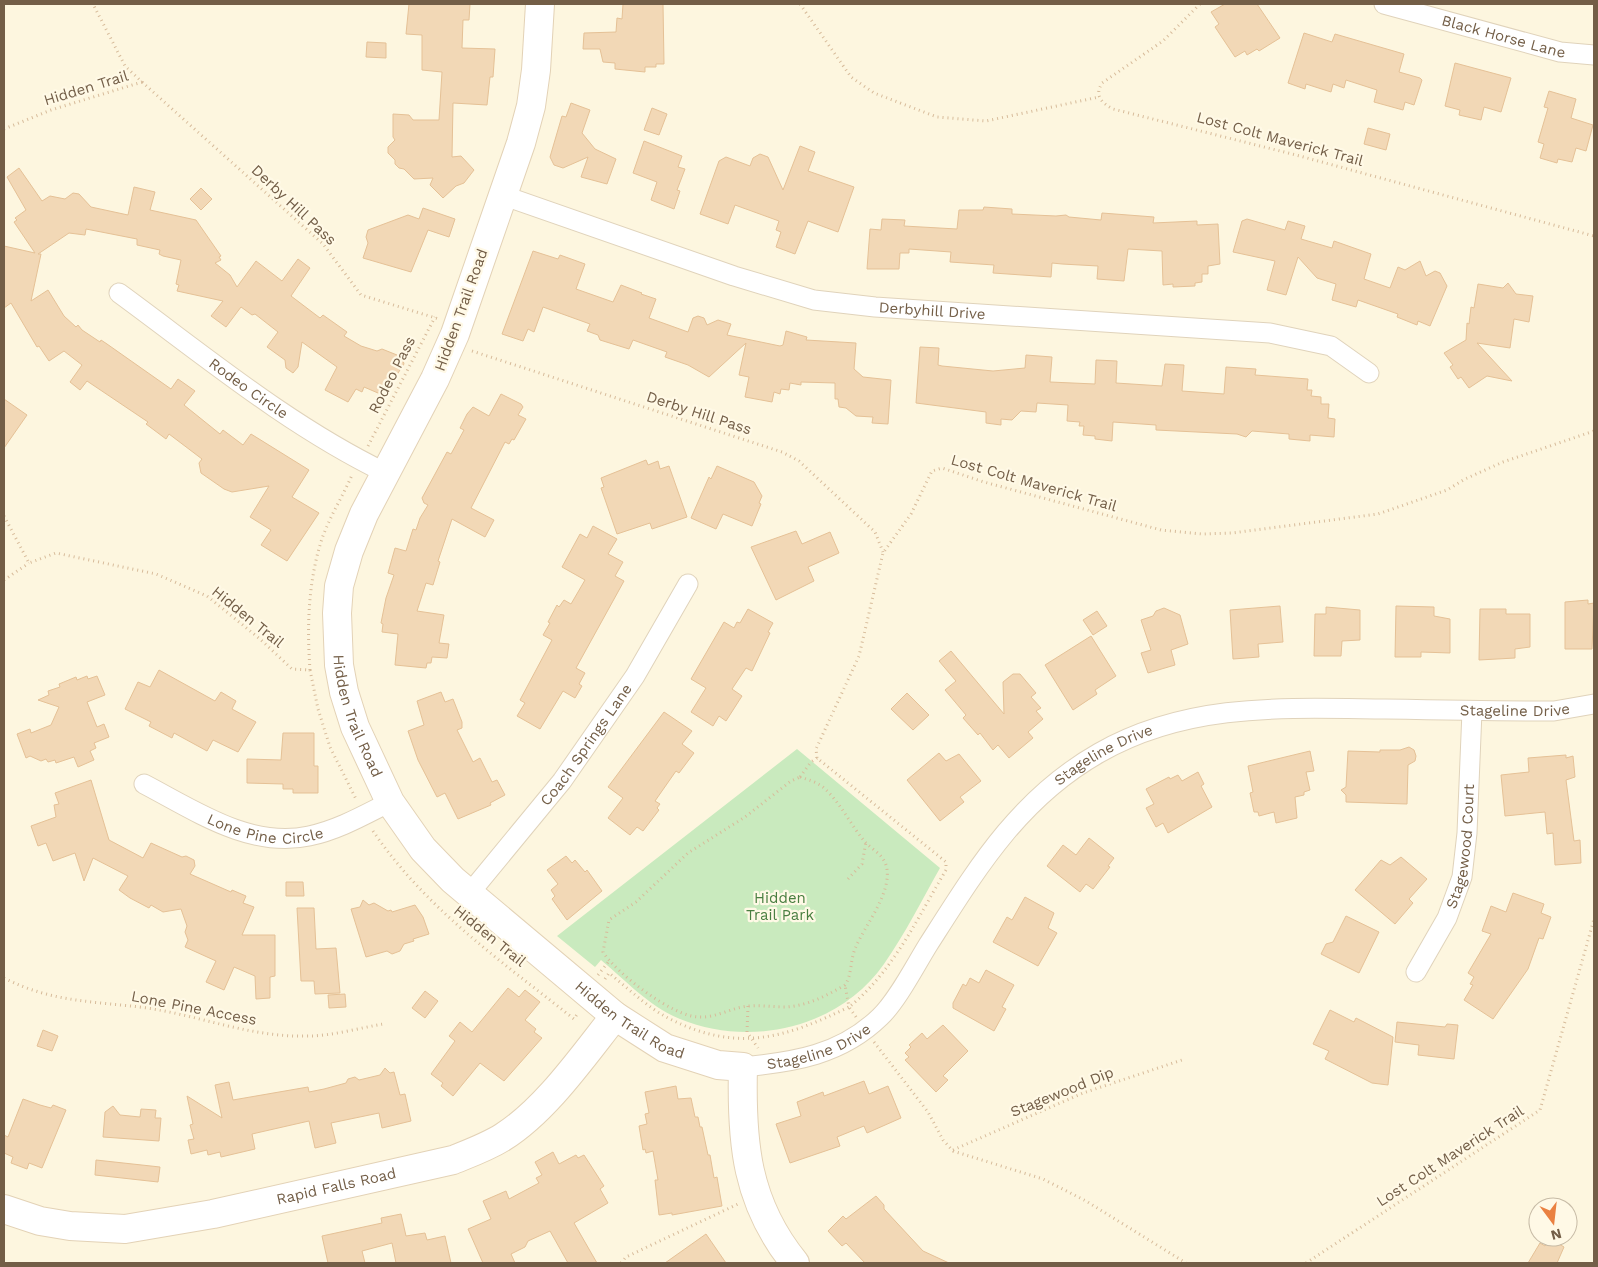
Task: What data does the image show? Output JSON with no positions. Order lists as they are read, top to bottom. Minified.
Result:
{"streets":{"street":["Black Horse Lane","Hidden Trail Road","Derbyhill Drive","Rodeo Circle","Stageline Drive","Coach Springs Lane","Lone Pine Circle","Stagewood Court","Rapid Falls Road"],"path":["Hidden Trail","Lost Colt Maverick Trail","Derby Hill Pass","Rodeo Pass","Lone Pine Access","Stagewood Dip"]},"crossings":[["Hidden Trail","Derby Hill Pass"],["Lost Colt Maverick Trail","Derby Hill Pass"],["Derby Hill Pass","Rodeo Pass"],["Hidden Trail Road","Derbyhill Drive"],["Hidden Trail Road","Rodeo Circle"],["Hidden Trail Road","Stageline Drive"],["Hidden Trail Road","Coach Springs Lane"],["Hidden Trail Road","Lone Pine Circle"],["Hidden Trail Road","Rapid Falls Road"],["Stageline Drive","Stagewood Court"]],"parks":["Hidden Trail Park"],"north":"bottom"}
